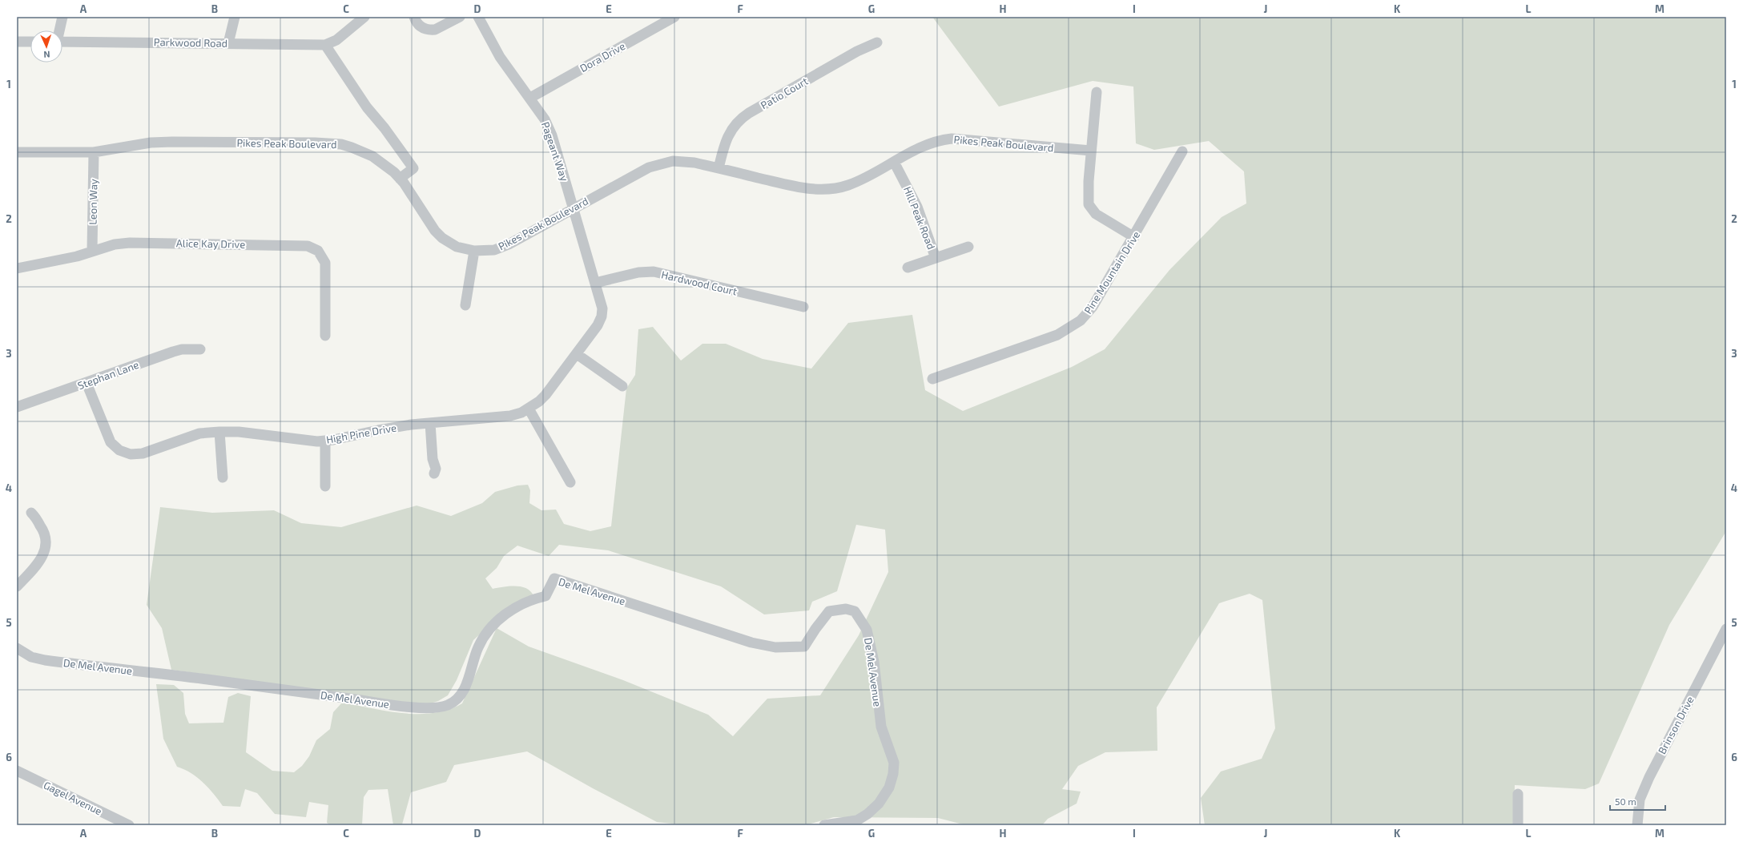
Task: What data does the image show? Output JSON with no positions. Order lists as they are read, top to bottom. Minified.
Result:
{"streets":{"street":["Parkwood Road","Dora Drive","Patio Court","Pikes Peak Boulevard","Pageant Way","Leon Way","Hill Peak Road","Alice Kay Drive","Pine Mountain Drive","Hardwood Court","Stephan Lane","High Pine Drive","De Mel Avenue","Brinson Drive","Gagel Avenue"]},"crossings":[["Dora Drive","Pageant Way"],["Patio Court","Pikes Peak Boulevard"],["Pikes Peak Boulevard","Pageant Way"],["Pikes Peak Boulevard","Leon Way"],["Pikes Peak Boulevard","Hill Peak Road"],["Pageant Way","Hardwood Court"],["Pageant Way","High Pine Drive"],["Leon Way","Alice Kay Drive"],["Hardwood Court","High Pine Drive"],["Stephan Lane","High Pine Drive"]],"scale_bar":"50 m","north":"bottom","grid":{"columns":["A","B","C","D","E","F","G","H","I","J","K","L","M"],"rows":["1","2","3","4","5","6"]}}
